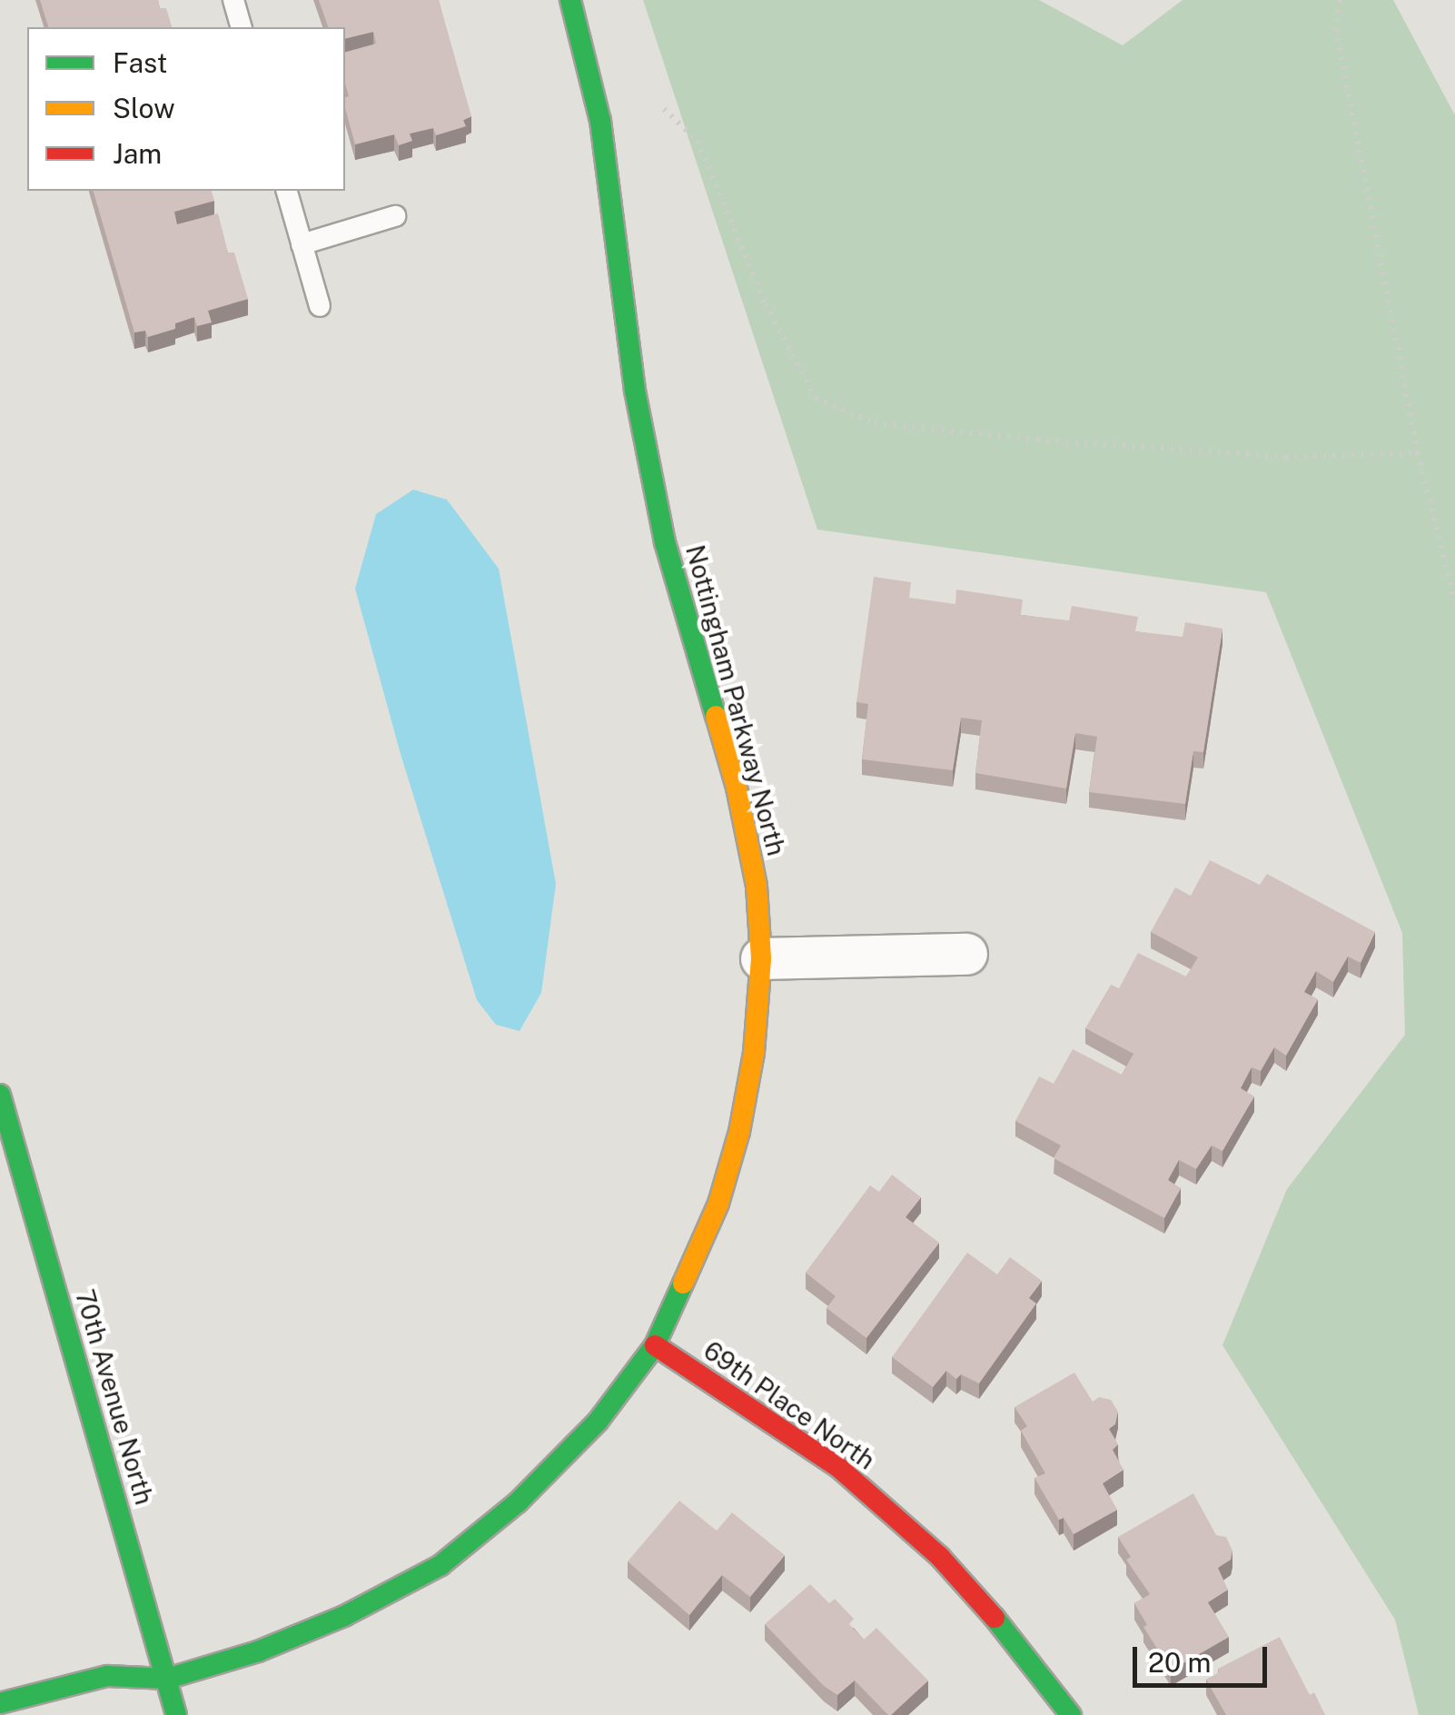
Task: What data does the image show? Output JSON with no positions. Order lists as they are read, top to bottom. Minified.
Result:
{"streets":{"street":["Nottingham Parkway North","70th Avenue North","69th Place North"]},"crossings":[["Nottingham Parkway North","70th Avenue North"],["Nottingham Parkway North","69th Place North"]],"legend":["Fast","Slow","Jam"],"scale_bar":"20 m"}
